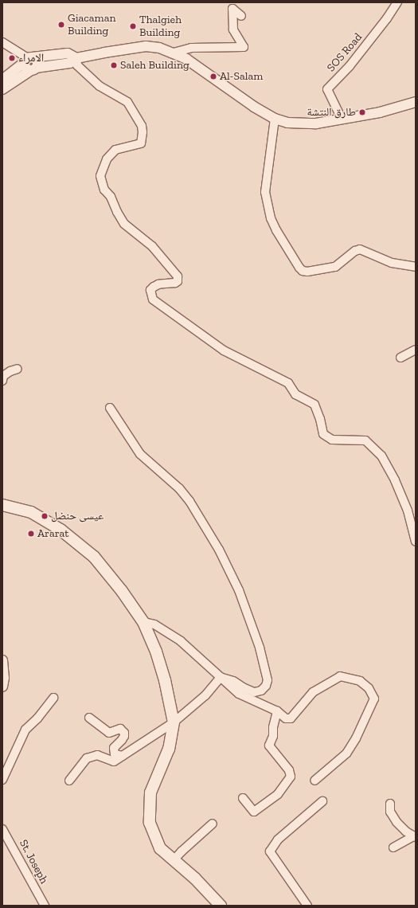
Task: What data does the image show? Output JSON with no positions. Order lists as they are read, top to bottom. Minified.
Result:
{"streets":{"street":["SOS Road","St. Joseph"]},"places":["Giacaman Building","Thalgieh Building","الامراء","Saleh Building","Al-Salam","طارق النتشة","عيسى حنضل","Ararat"]}
